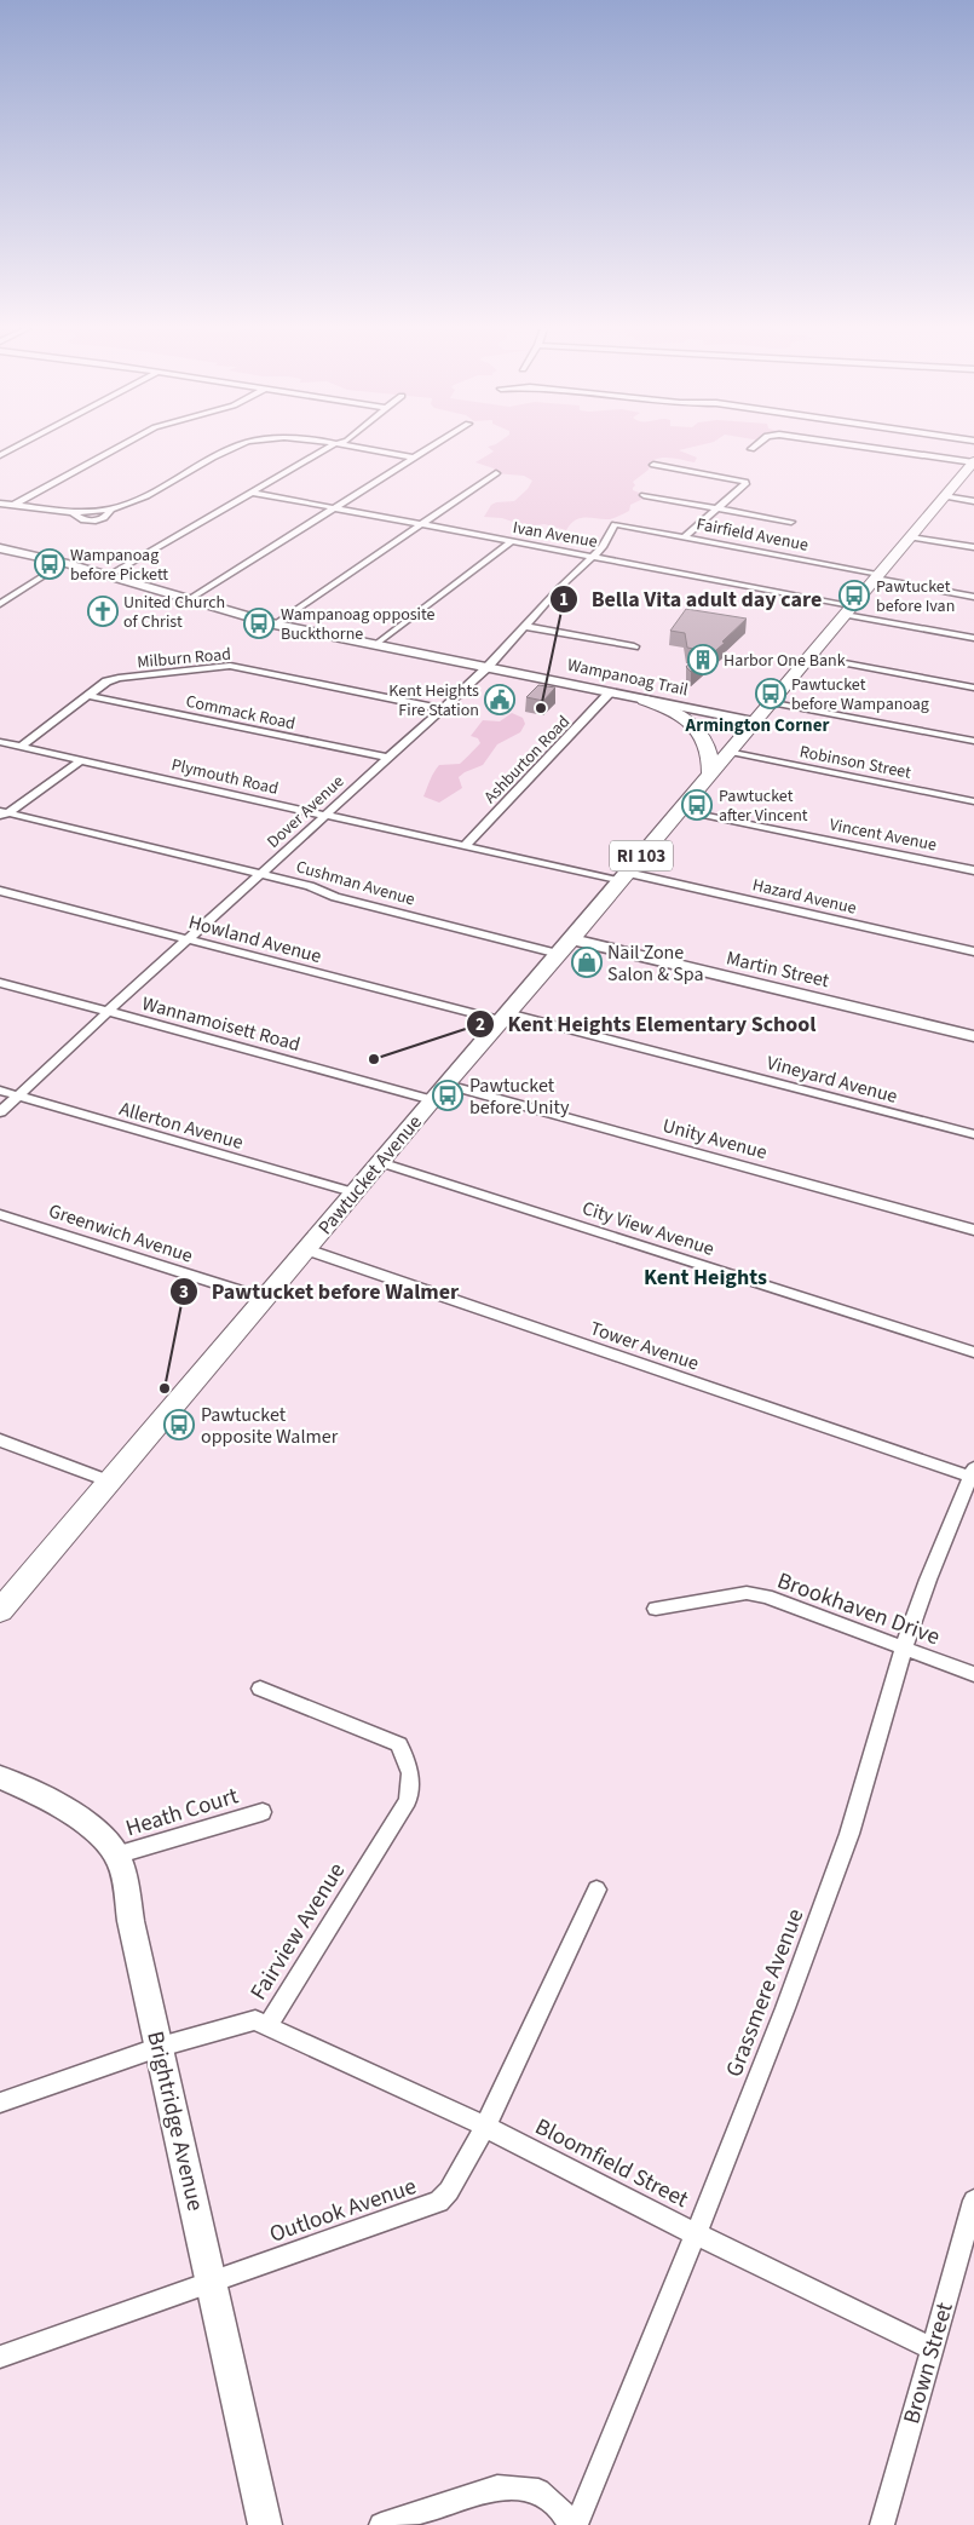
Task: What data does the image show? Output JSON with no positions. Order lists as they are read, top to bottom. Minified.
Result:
{"streets":{"main road":["Wampanoag Trail","RI 103","Martin Street","Pawtucket Avenue","Brightridge Avenue"],"street":["Ivan Avenue","Fairfield Avenue","Milburn Road","Commack Road","Ashburton Road","Robinson Street","Plymouth Road","Dover Avenue","Vincent Avenue","Cushman Avenue","Hazard Avenue","Howland Avenue","Wannamoisett Road","Vineyard Avenue","Allerton Avenue","Unity Avenue","City View Avenue","Greenwich Avenue","Tower Avenue","Brookhaven Drive","Heath Court","Fairview Avenue","Grassmere Avenue","Bloomfield Street","Outlook Avenue","Brown Street"]},"crossings":[["Ivan Avenue","Dover Avenue"],["Ivan Avenue","Pawtucket Avenue"],["Fairfield Avenue","Dover Avenue"],["Fairfield Avenue","Pawtucket Avenue"],["Milburn Road","Commack Road"],["Milburn Road","Plymouth Road"],["Milburn Road","Dover Avenue"],["Wampanoag Trail","Ashburton Road"],["Wampanoag Trail","Dover Avenue"],["Wampanoag Trail","Pawtucket Avenue"],["Commack Road","Dover Avenue"],["Ashburton Road","Plymouth Road"],["Robinson Street","Pawtucket Avenue"],["Plymouth Road","Dover Avenue"],["Plymouth Road","Hazard Avenue"],["Plymouth Road","Pawtucket Avenue"],["Dover Avenue","Cushman Avenue"],["Dover Avenue","Howland Avenue"],["Dover Avenue","Wannamoisett Road"],["Dover Avenue","Allerton Avenue"],["Vincent Avenue","Pawtucket Avenue"],["Cushman Avenue","Martin Street"],["Cushman Avenue","Pawtucket Avenue"],["Hazard Avenue","Pawtucket Avenue"],["Howland Avenue","Vineyard Avenue"],["Howland Avenue","Pawtucket Avenue"],["Martin Street","Pawtucket Avenue"],["Wannamoisett Road","Unity Avenue"],["Wannamoisett Road","Pawtucket Avenue"],["Vineyard Avenue","Pawtucket Avenue"],["Allerton Avenue","Pawtucket Avenue"],["Unity Avenue","Pawtucket Avenue"],["Pawtucket Avenue","City View Avenue"],["Pawtucket Avenue","Greenwich Avenue"],["Pawtucket Avenue","Tower Avenue"],["Tower Avenue","Grassmere Avenue"],["Brookhaven Drive","Grassmere Avenue"],["Heath Court","Brightridge Avenue"],["Fairview Avenue","Brightridge Avenue"],["Fairview Avenue","Bloomfield Street"],["Grassmere Avenue","Bloomfield Street"],["Brightridge Avenue","Outlook Avenue"],["Bloomfield Street","Outlook Avenue"],["Bloomfield Street","Brown Street"]],"districts":["Armington Corner","Kent Heights"],"places":{"bus stop":["Wampanoag before Pickett","Pawtucket before Ivan","Wampanoag opposite Buckthorne","Pawtucket before Wampanoag","Pawtucket after Vincent","Pawtucket before Unity","Pawtucket opposite Walmer"],"church":["United Church of Christ"],"building":["Harbor One Bank"],"public building":["Kent Heights Fire Station"],"other":["Bella Vita adult day care","Kent Heights Elementary School","Pawtucket before Walmer"],"shop":["Nail Zone Salon & Spa"]}}
